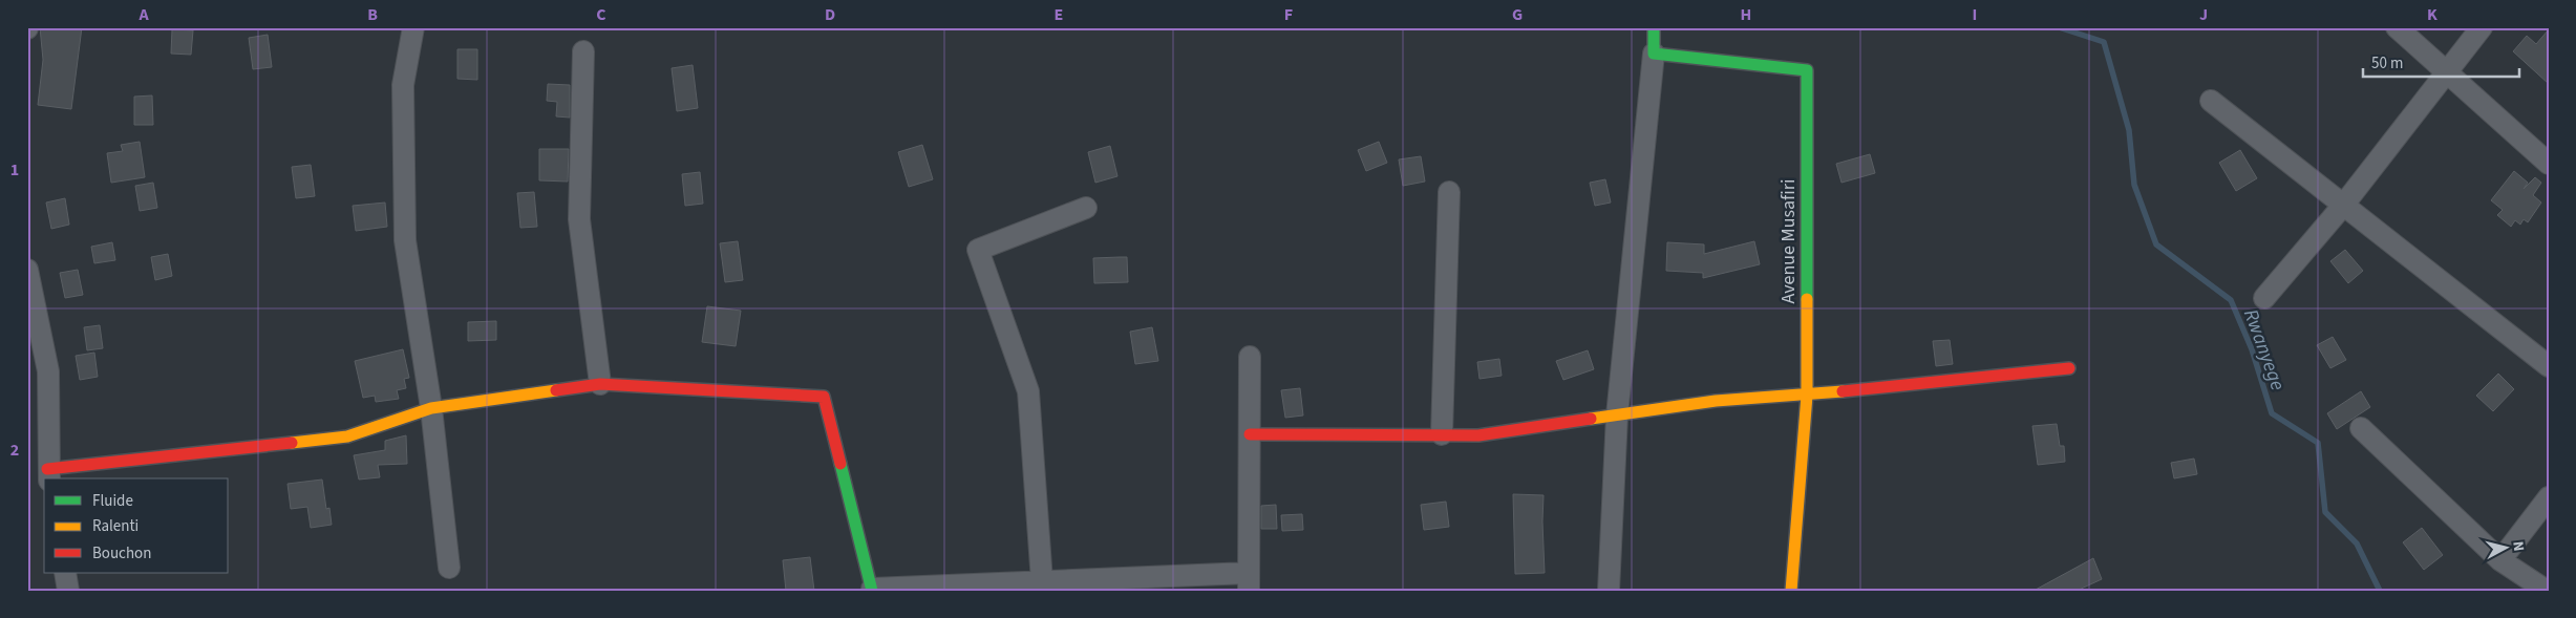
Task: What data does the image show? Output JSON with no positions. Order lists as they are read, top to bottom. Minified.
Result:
{"streets":{"street":["Avenue Musafiri"]},"water":["Rwanyege"],"legend":["Fluide","Ralenti","Bouchon"],"scale_bar":"50 m","north":"right","grid":{"columns":["A","B","C","D","E","F","G","H","I","J","K"],"rows":["1","2"]}}
